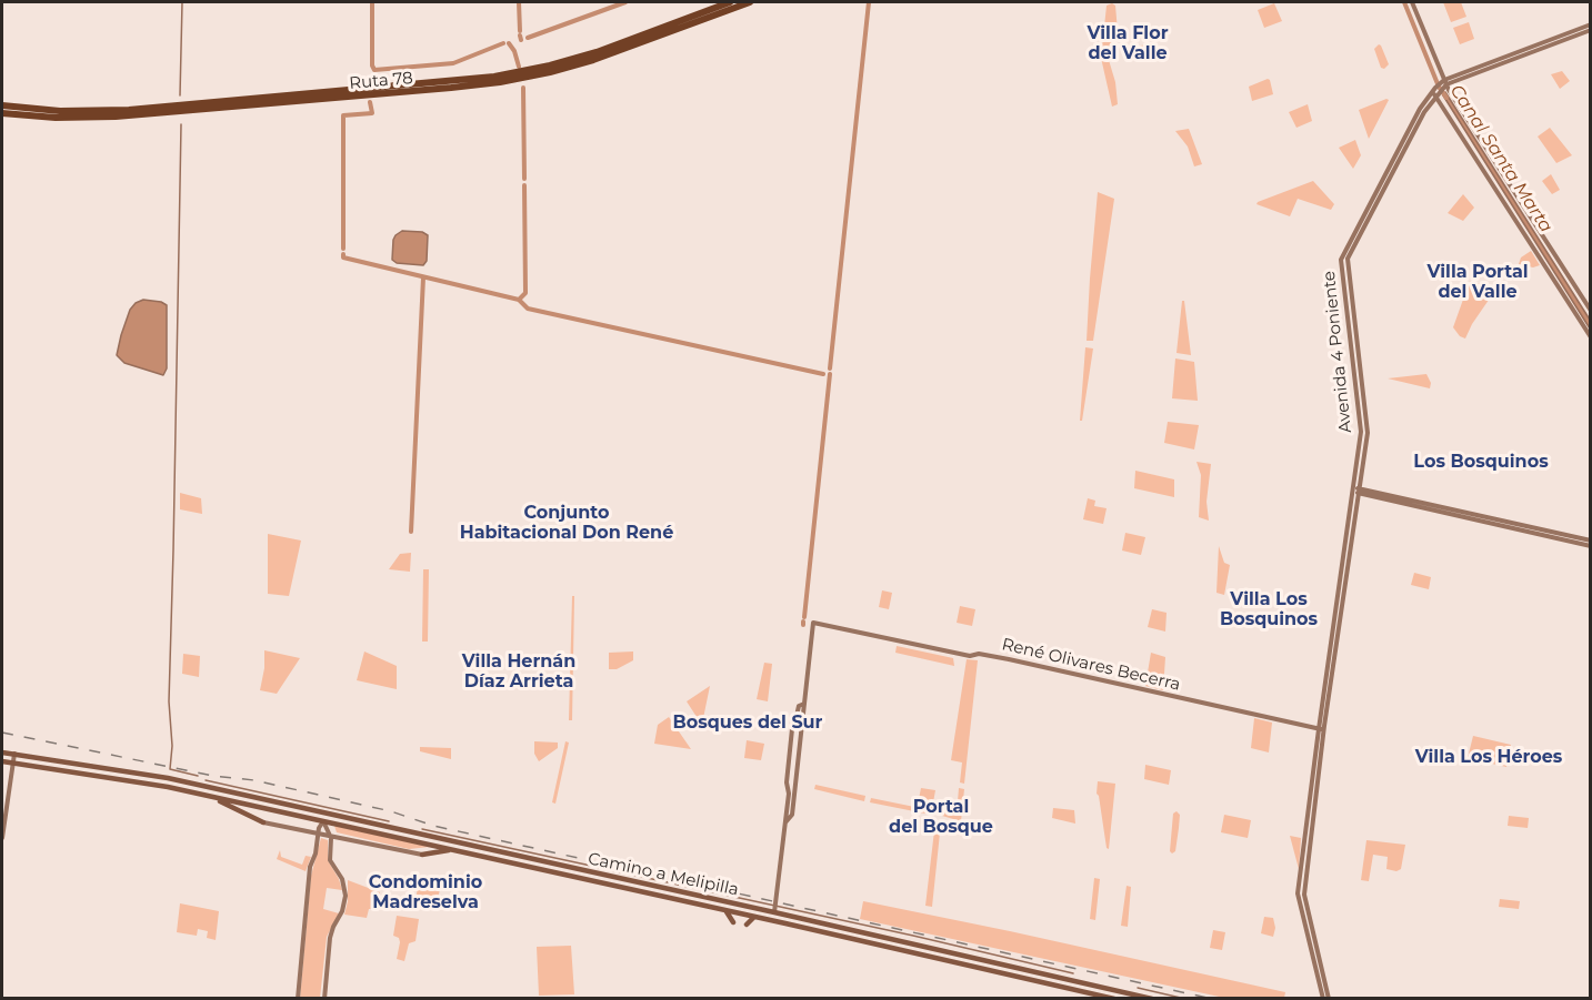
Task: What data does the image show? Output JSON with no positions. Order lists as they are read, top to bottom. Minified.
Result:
{"streets":{"highway":["Ruta 78"],"main road":["Camino a Melipilla"],"street":["Avenida 4 Poniente","René Olivares Becerra"]},"crossings":[["Avenida 4 Poniente","René Olivares Becerra"]],"districts":["Villa Flor del Valle","Villa Portal del Valle","Los Bosquinos","Conjunto Habitacional Don René","Villa Los Bosquinos","Villa Hernán Díaz Arrieta","Bosques del Sur","Villa Los Héroes","Portal del Bosque","Condominio Madreselva"],"water":["Canal Santa Marta"]}
